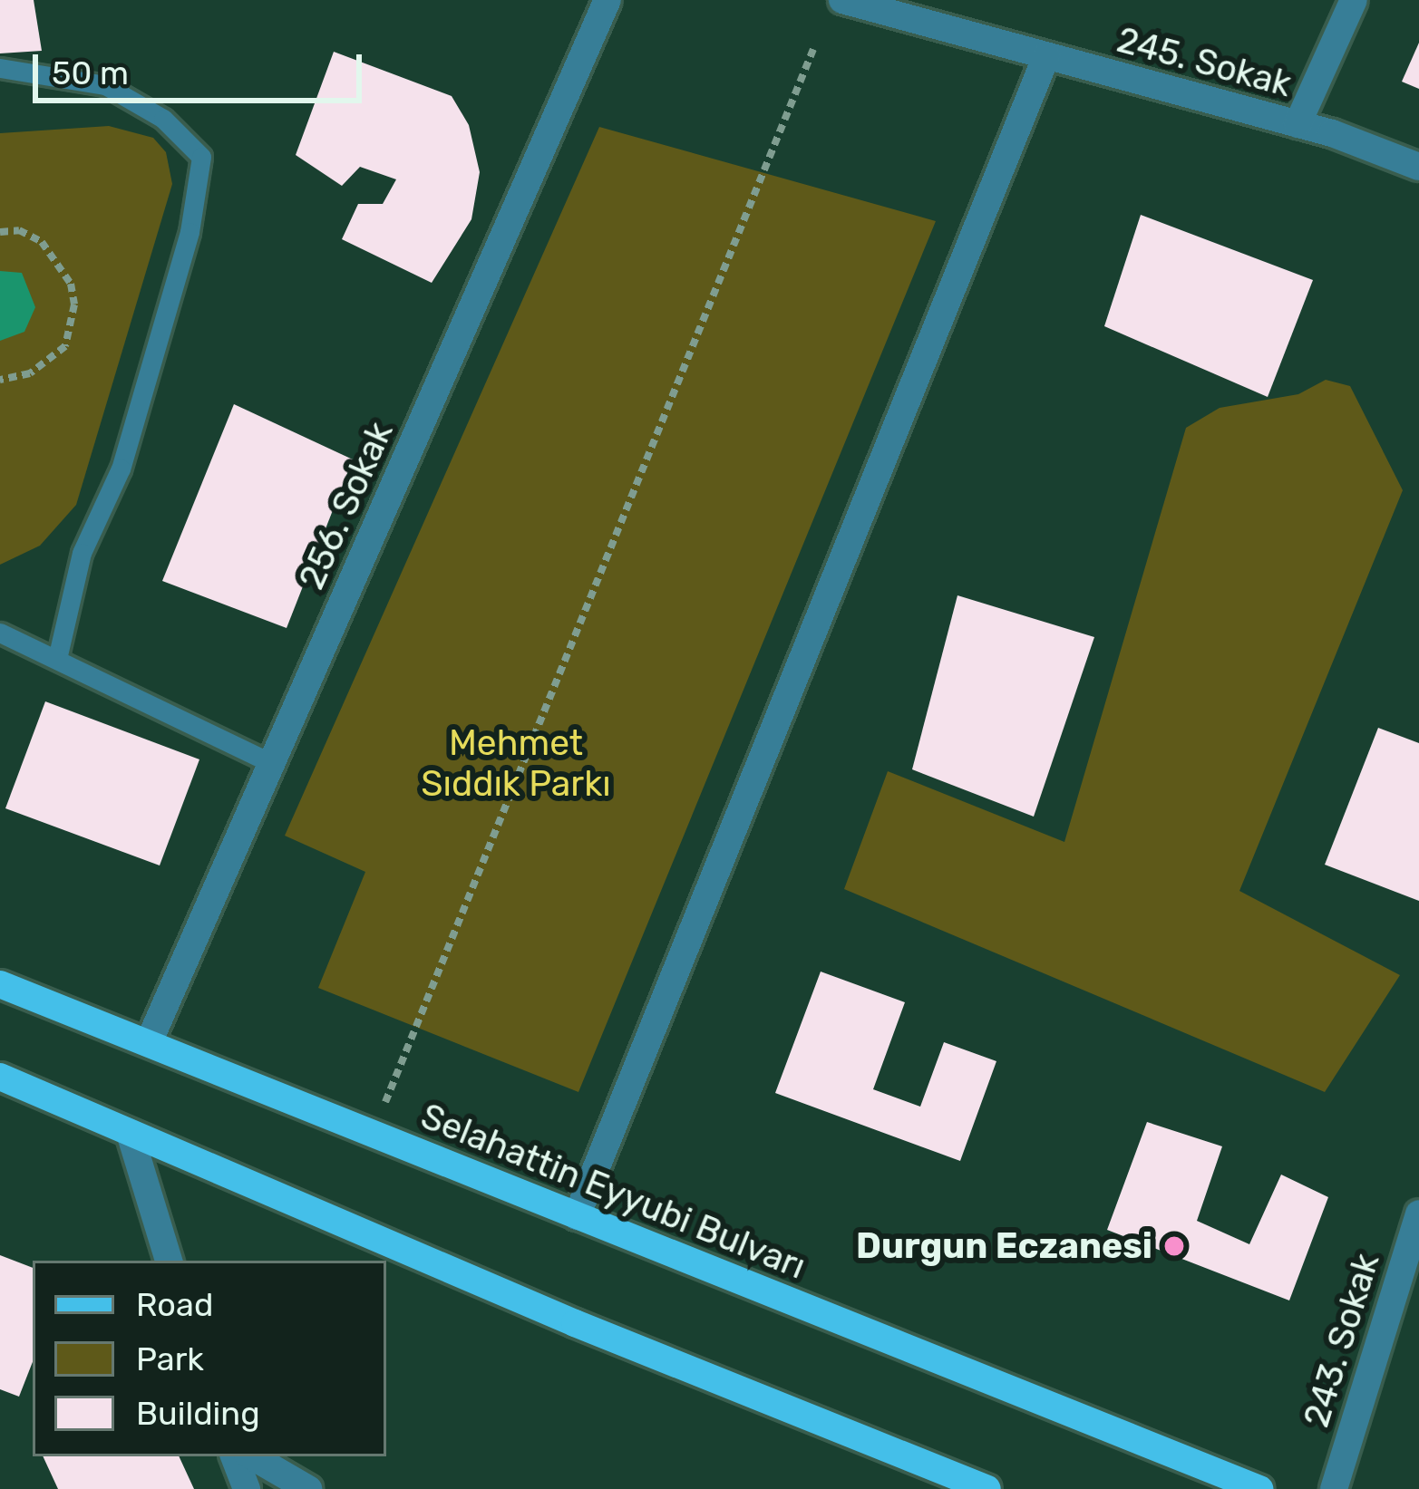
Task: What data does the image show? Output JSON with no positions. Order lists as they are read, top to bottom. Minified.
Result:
{"streets":{"main road":["Selahattin Eyyubi Bulvarı"],"street":["245. Sokak","256. Sokak","243. Sokak"]},"crossings":[["256. Sokak","Selahattin Eyyubi Bulvarı"]],"parks":["Mehmet Sıddık Parkı"],"places":["Durgun Eczanesi"],"legend":["Road","Park","Building"],"scale_bar":"50 m"}
